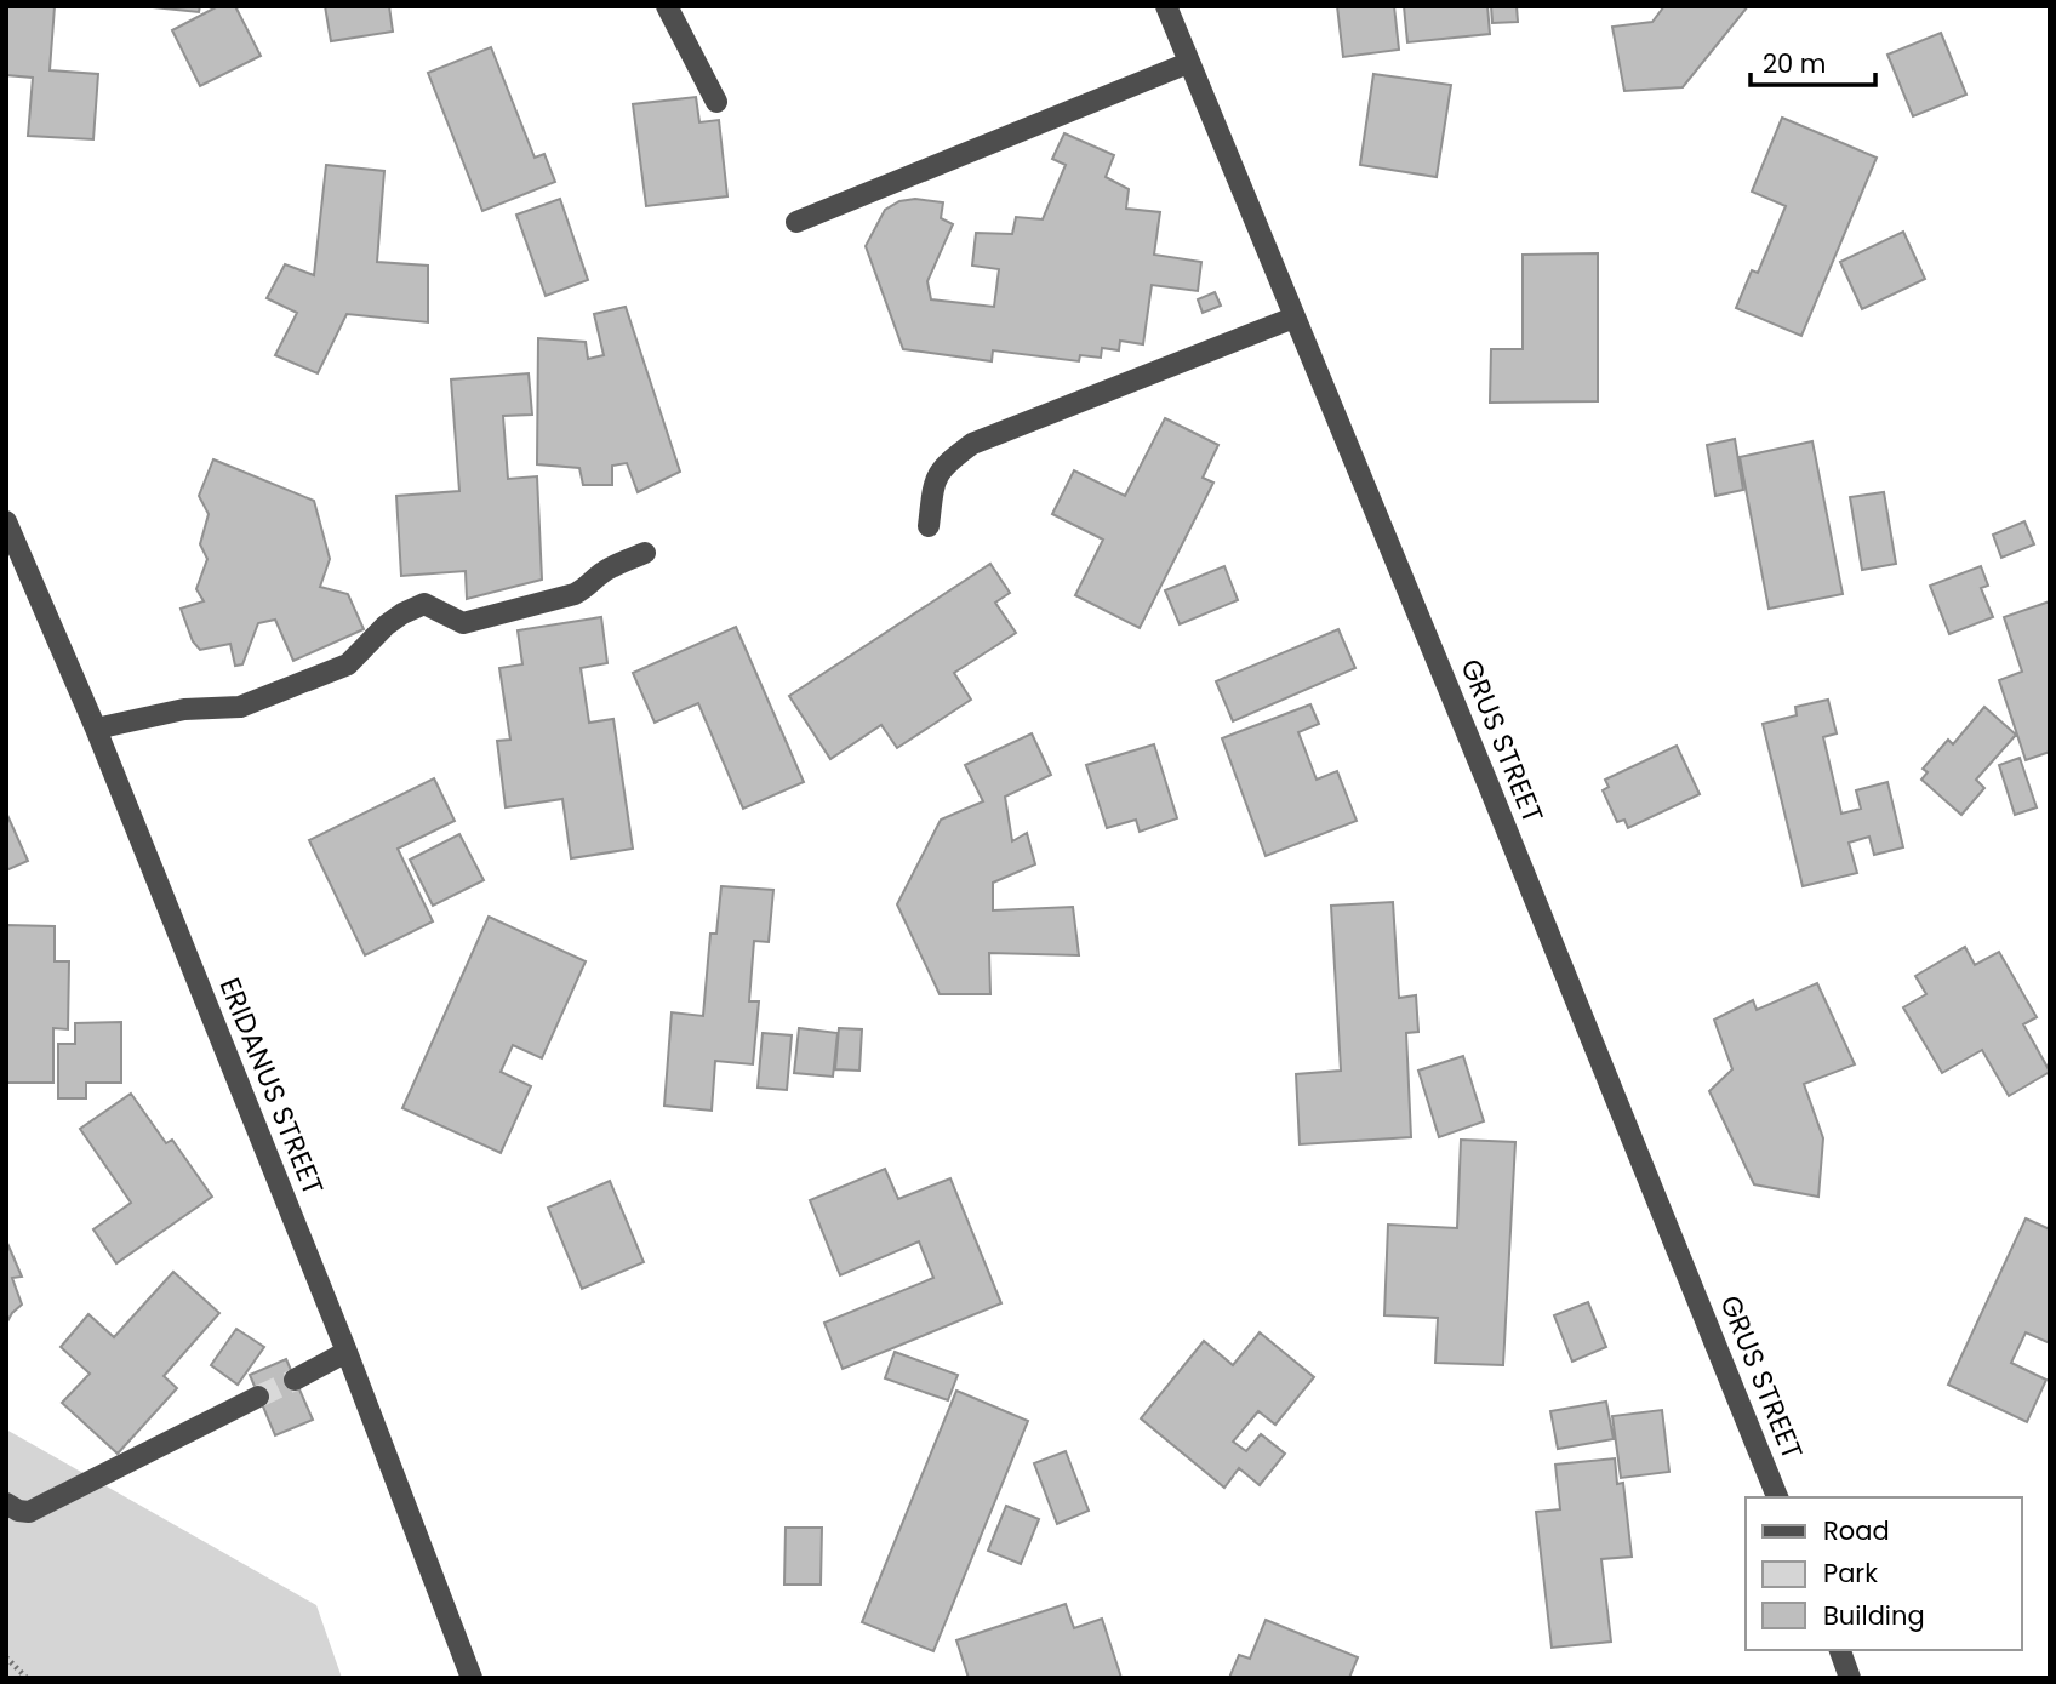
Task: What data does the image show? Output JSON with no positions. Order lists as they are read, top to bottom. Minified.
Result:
{"streets":{"street":["GRUS STREET","ERIDANUS STREET"]},"legend":["Road","Park","Building"],"scale_bar":"20 m"}
